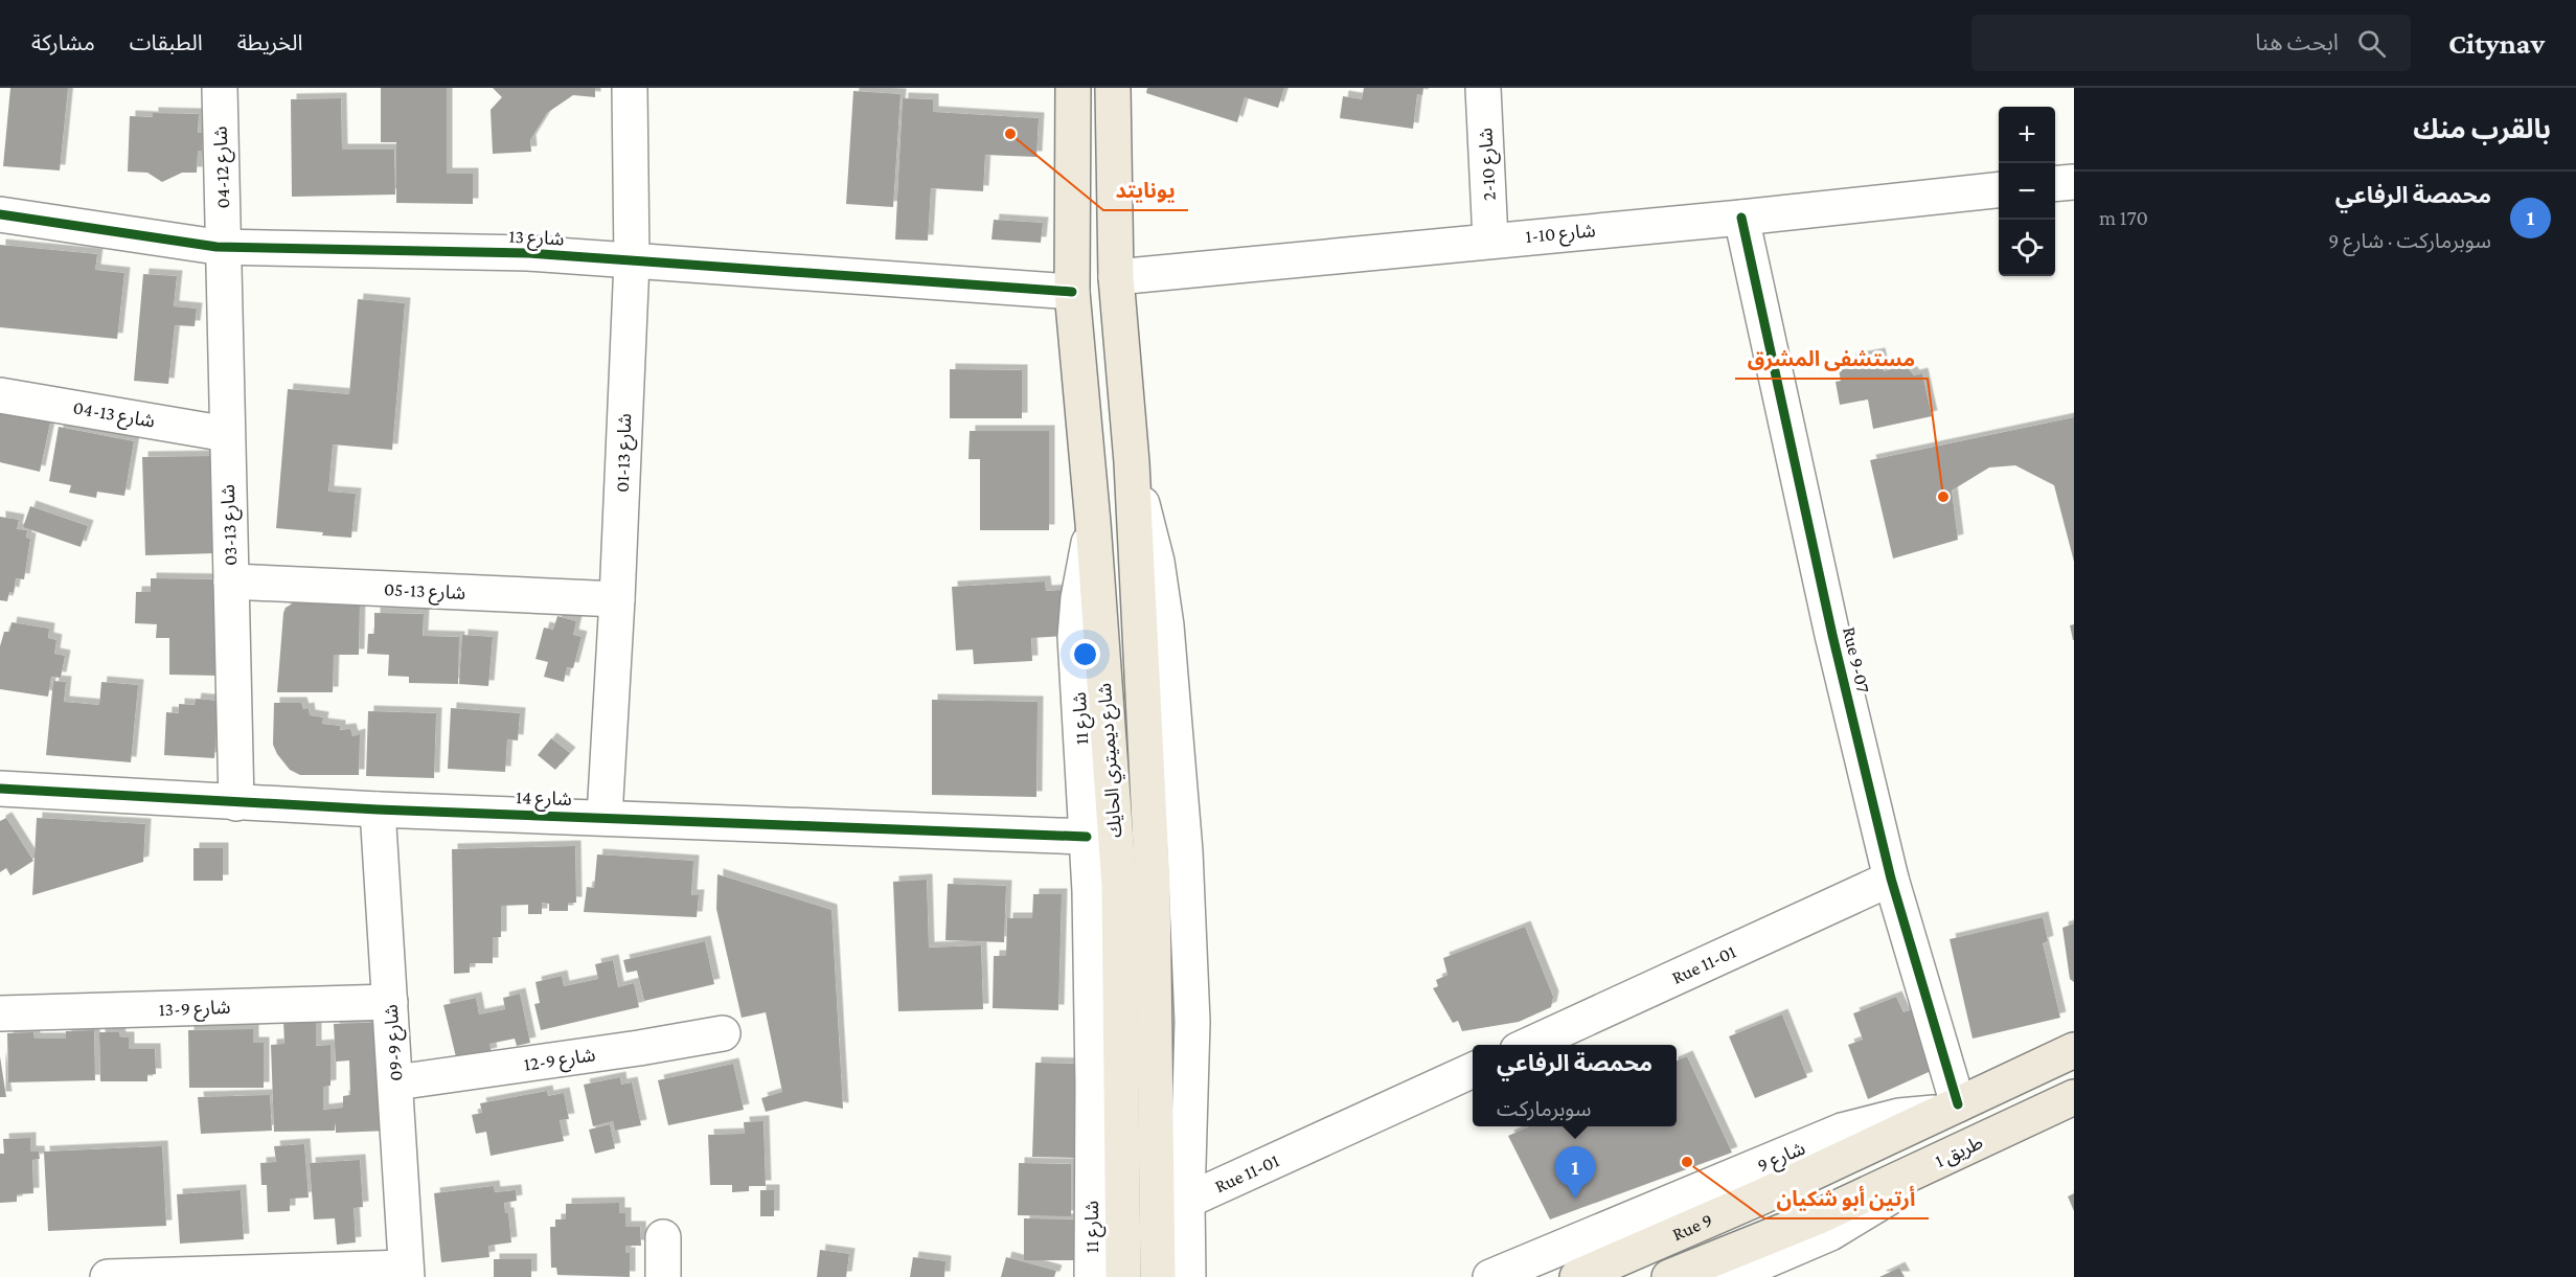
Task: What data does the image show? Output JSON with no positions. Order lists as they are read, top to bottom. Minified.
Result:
{"streets":{"main road":["شارع 11","شارع ديميتري الحايك","طريق 1","شارع 9","Rue 9"],"street":["شارع 10-2","شارع 12-04","شارع 10-1","شارع 13","شارع 13-04","شارع 13-01","شارع 13-03","شارع 13-05","Rue 9-07","شارع 14","Rue 11-01","شارع 9-13","شارع 9-09","شارع 9-12"]},"crossings":[["شارع 10-2","شارع 10-1"],["شارع 12-04","شارع 13"],["شارع 12-04","شارع 13-03"],["شارع 10-1","Rue 9-07"],["شارع 13","شارع 13-01"],["شارع 13","شارع 13-03"],["شارع 13","شارع 11"],["شارع 13-04","شارع 13-03"],["شارع 13-01","شارع 13-05"],["شارع 13-01","شارع 14"],["شارع 13-03","شارع 13-05"],["شارع 13-03","شارع 14"],["Rue 9-07","Rue 11-01"],["Rue 9-07","شارع 9"],["Rue 9-07","Rue 9"],["شارع 11","شارع ديميتري الحايك"],["شارع 11","شارع 14"],["شارع 14","شارع 9-09"],["شارع 9-13","شارع 9-09"],["شارع 9-09","شارع 9-12"],["شارع 9","Rue 9"]],"places":["يونايتد","مستشفى المشرق","أرتين أبو شكيان"],"page":{"header":"Citynav","search":"ابحث هنا","nav":["الخريطة","الطبقات","مشاركة"],"heading":"بالقرب منك","map_buttons":["+","−"],"list":[{"mark":"1","name":"محمصة الرفاعي","note":"سوبرماركت · شارع 9","value":"170 m"}],"popup":["محمصة الرفاعي","سوبرماركت"],"pins":"1"}}
